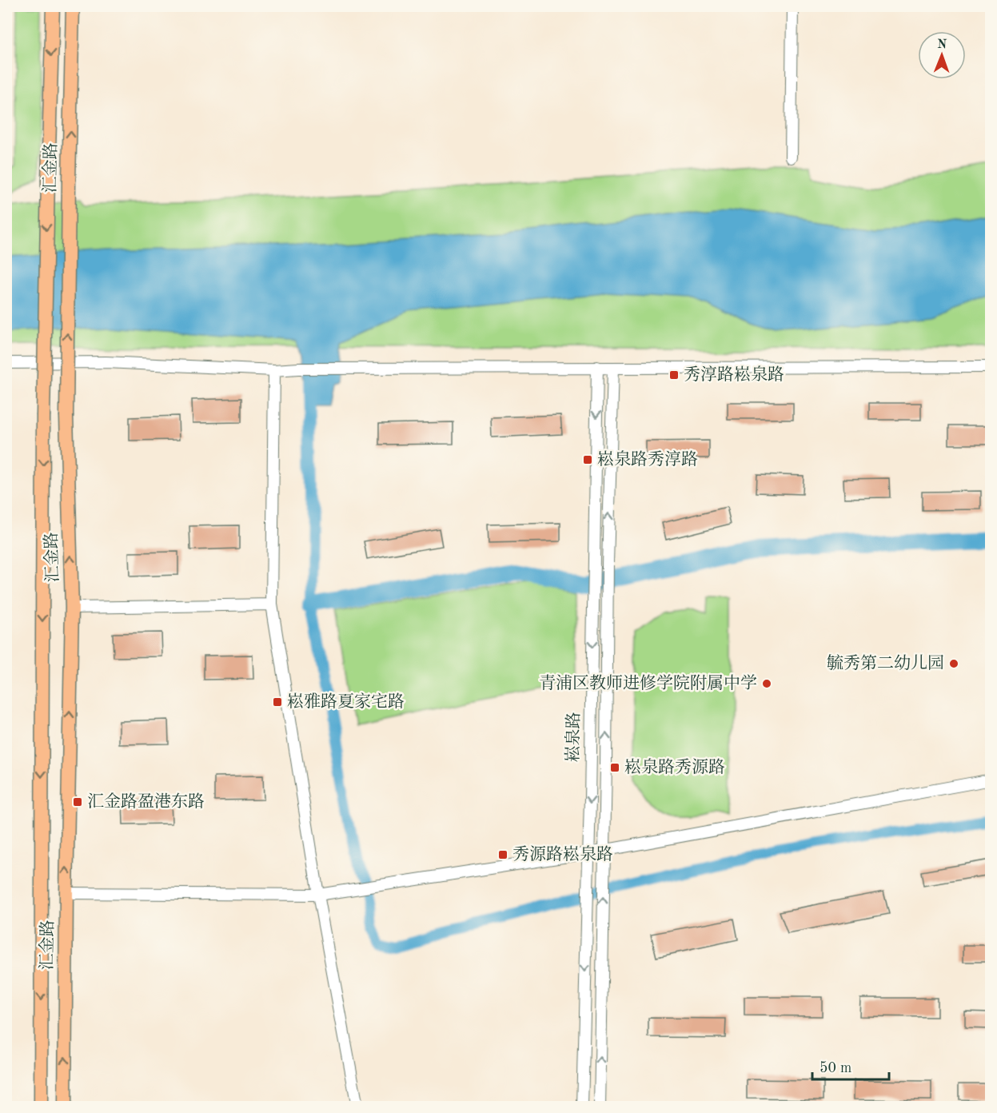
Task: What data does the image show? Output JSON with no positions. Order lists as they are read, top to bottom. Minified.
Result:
{"streets":{"main road":["汇金路"],"street":["崧泉路"]},"places":{"transit":["秀淳路崧泉路","崧泉路秀淳路","崧雅路夏家宅路","崧泉路秀源路","汇金路盈港东路","秀源路崧泉路"],"other":["毓秀第二幼儿园","青浦区教师进修学院附属中学"]},"scale_bar":"50 m","north":"top"}
